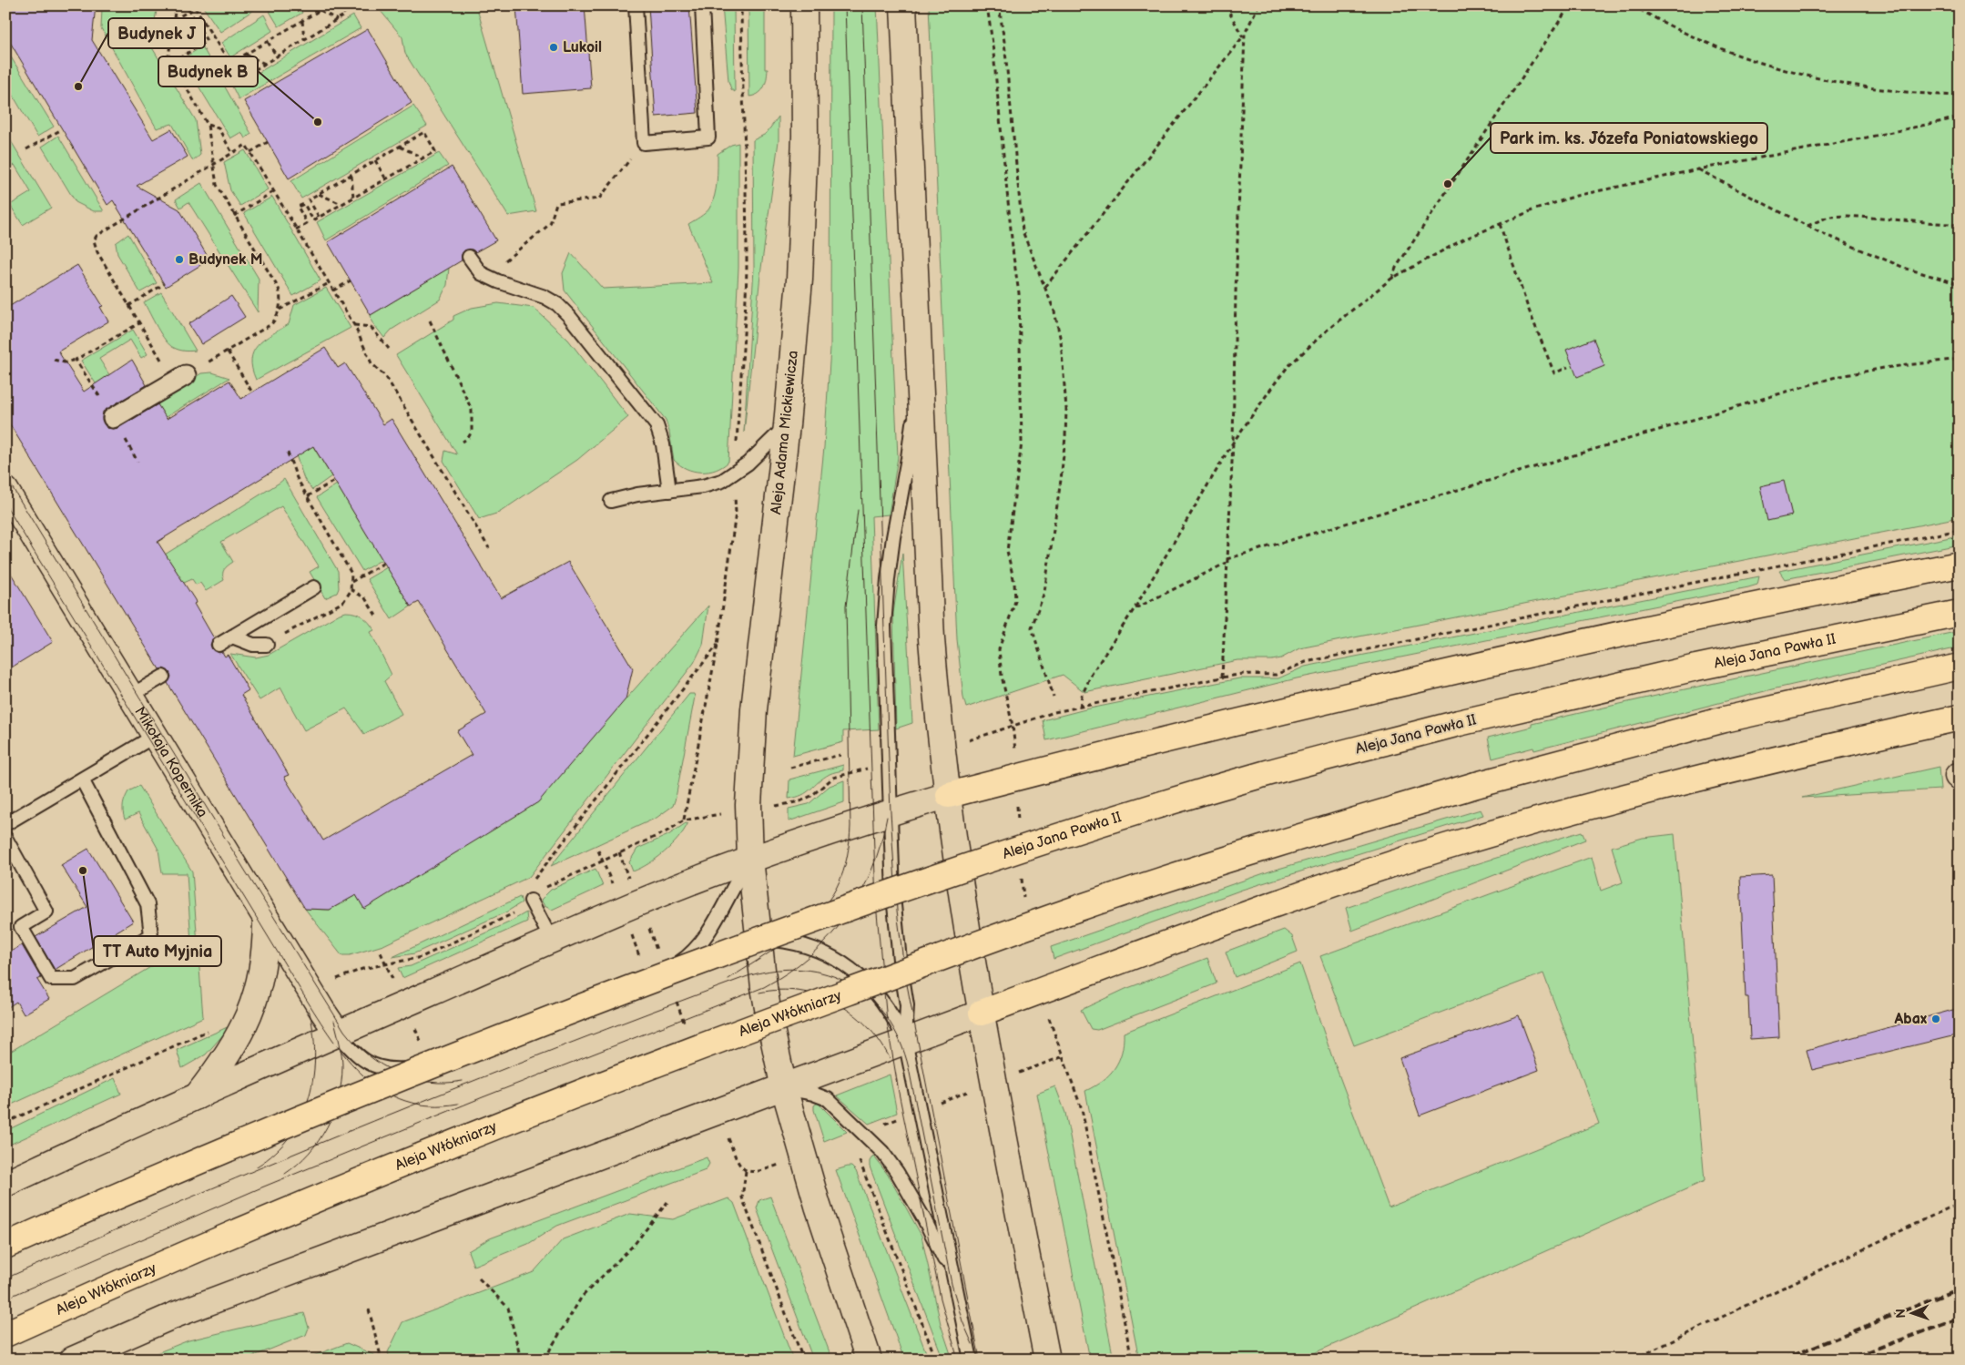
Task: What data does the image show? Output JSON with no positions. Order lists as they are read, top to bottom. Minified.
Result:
{"streets":{"main road":["Aleja Adama Mickiewicza","Aleja Jana Pawła II","Mikołaja Kopernika","Aleja Włókniarzy"]},"places":["Lukoil","Budynek J","Budynek B","Park im. ks. Józefa Poniatowskiego","Budynek M","TT Auto Myjnia","Abax"],"north":"left"}
